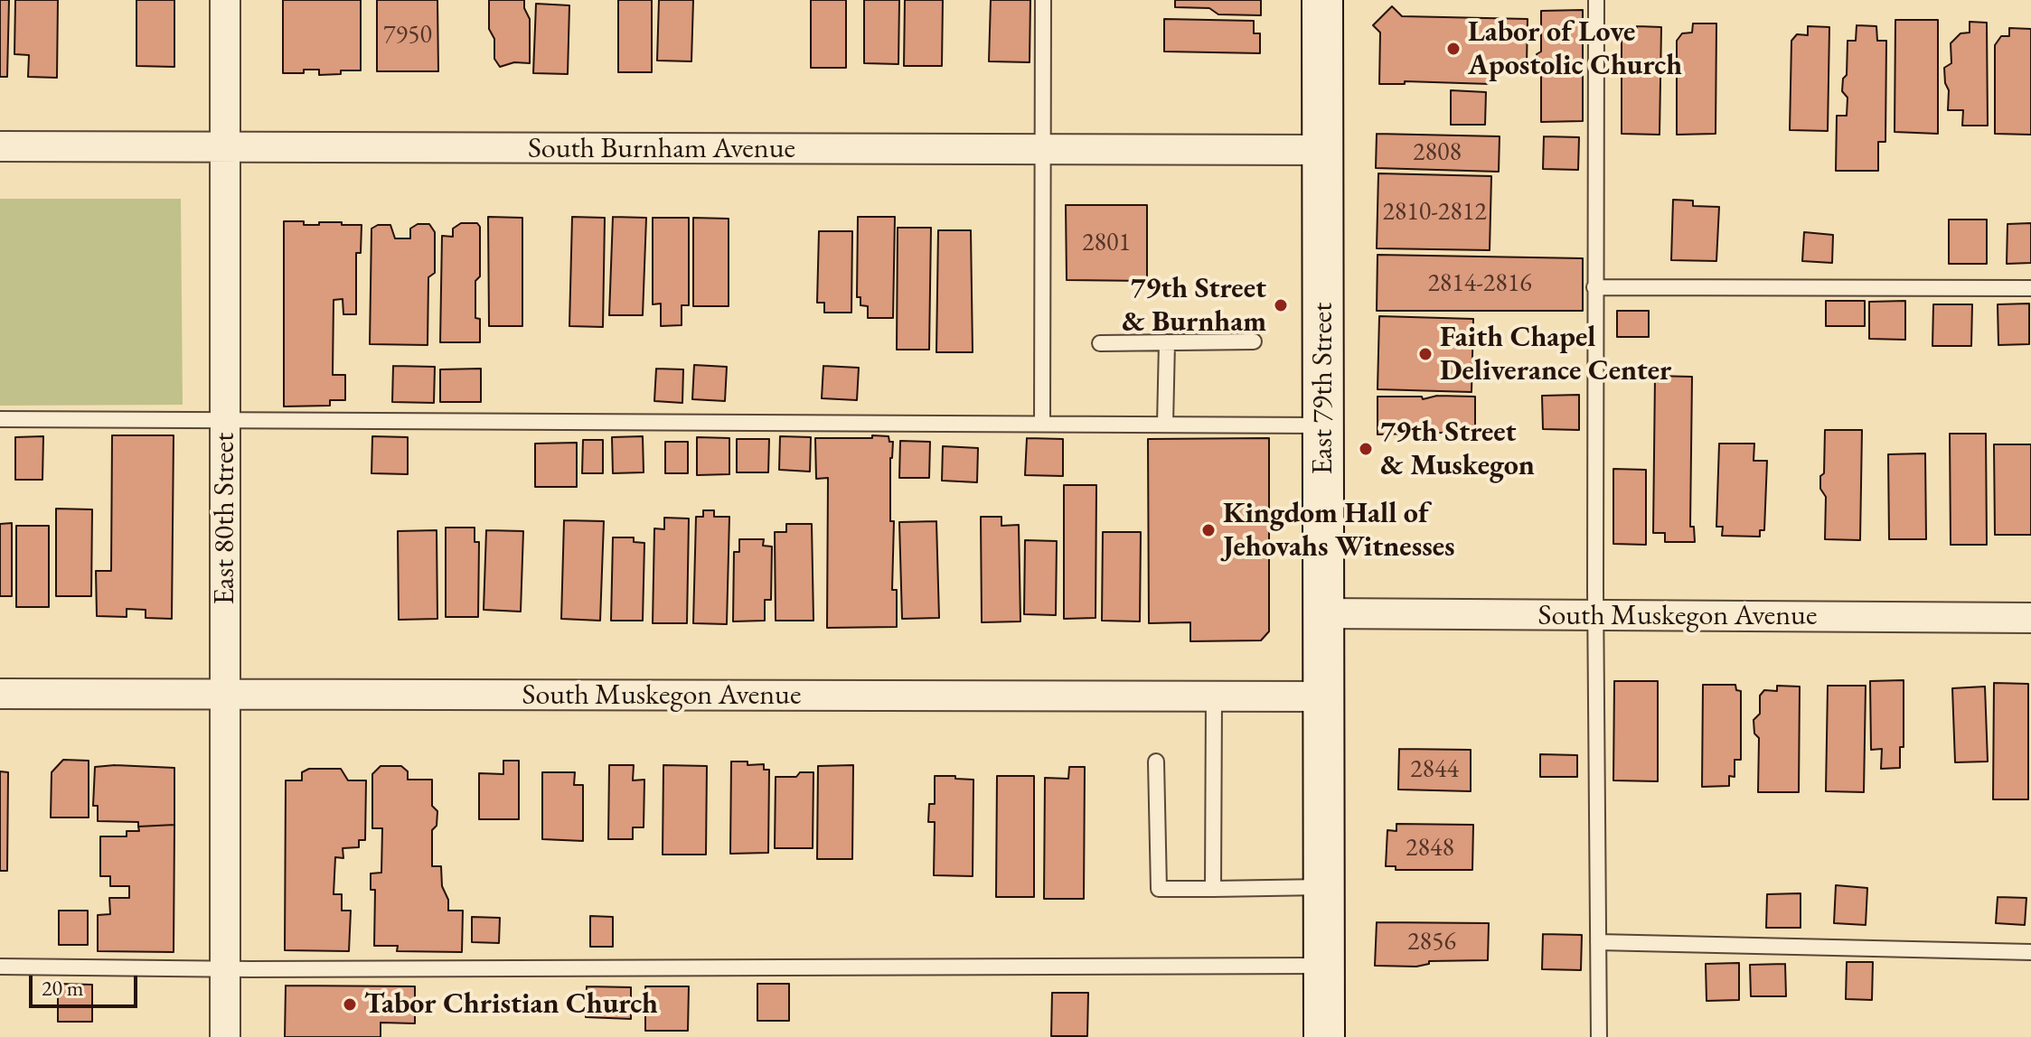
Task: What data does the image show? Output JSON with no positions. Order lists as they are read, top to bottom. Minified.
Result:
{"streets":{"main road":["East 79th Street"],"street":["South Burnham Avenue","East 80th Street","South Muskegon Avenue"]},"crossings":[["South Burnham Avenue","East 79th Street"],["South Burnham Avenue","East 80th Street"],["East 79th Street","South Muskegon Avenue"],["East 80th Street","South Muskegon Avenue"]],"places":["Labor of Love Apostolic Church","79th Street & Burnham","Faith Chapel Deliverance Center","79th Street & Muskegon","Kingdom Hall of Jehovahs Witnesses","Tabor Christian Church"],"house_numbers":["7950","2808","2810-2812","2801","2814-2816","2844","2848","2856"],"scale_bar":"20 m"}
